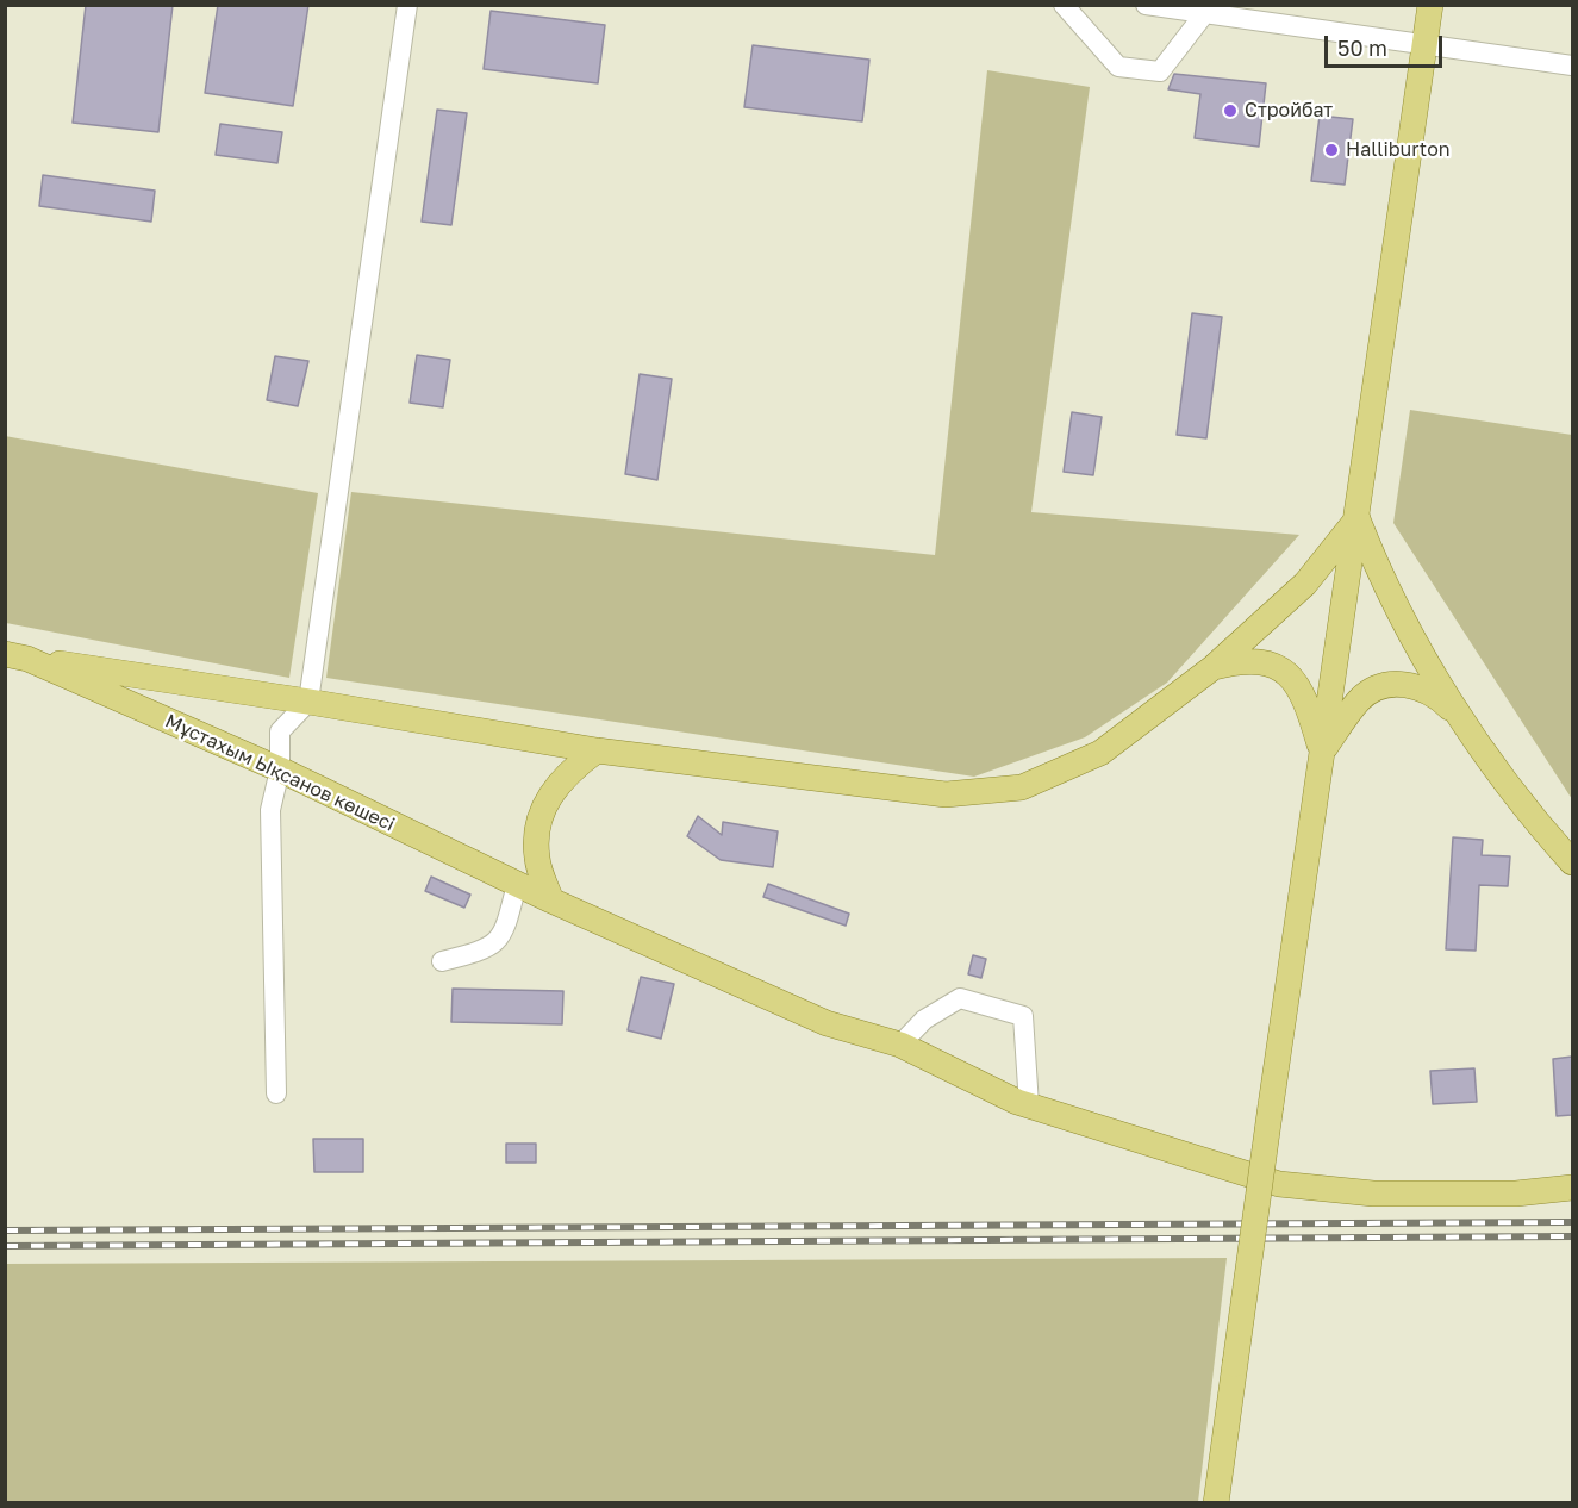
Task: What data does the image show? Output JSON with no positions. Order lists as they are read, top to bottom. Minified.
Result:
{"streets":{"main road":["Мұстахым Ықсанов көшесі"]},"places":["Стройбат","Halliburton"],"scale_bar":"50 m"}
